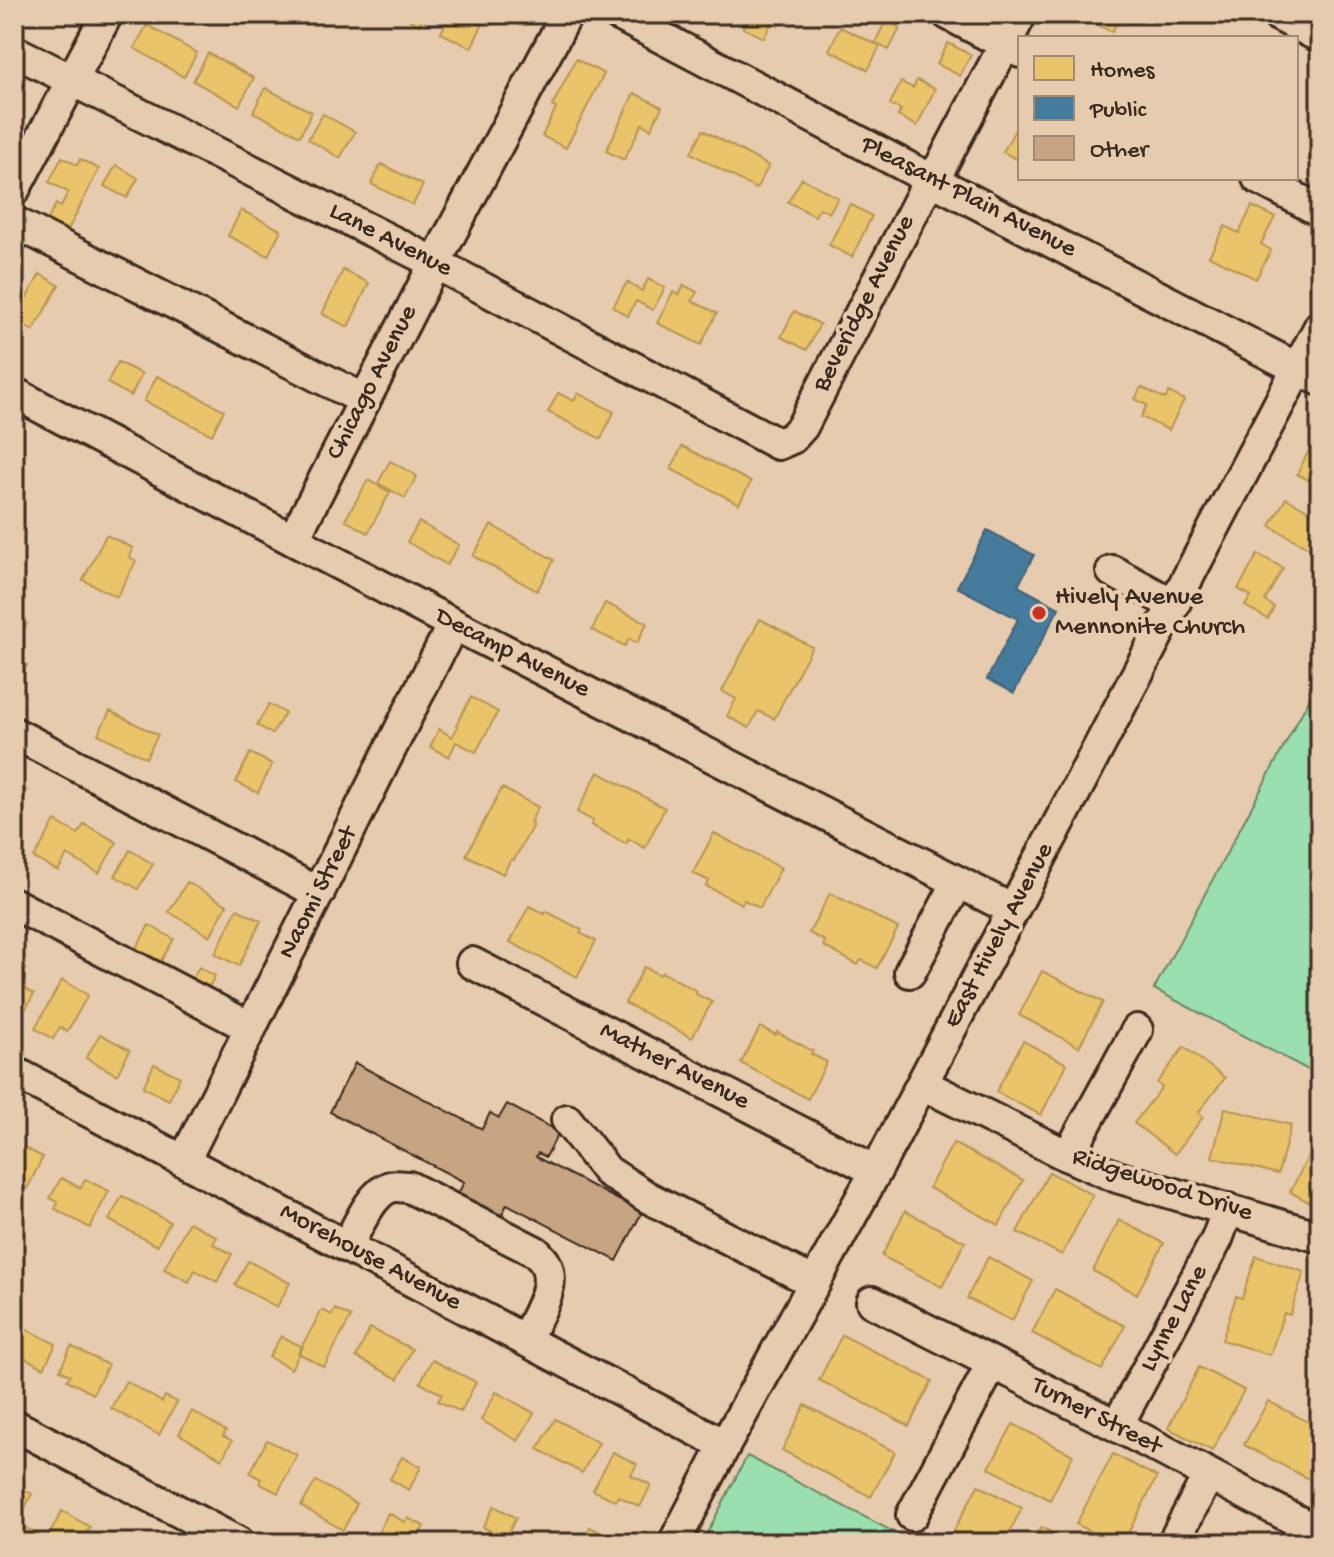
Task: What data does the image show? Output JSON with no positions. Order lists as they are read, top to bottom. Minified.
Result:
{"streets":{"street":["Pleasant Plain Avenue","Lane Avenue","Beveridge Avenue","Chicago Avenue","Decamp Avenue","Naomi Street","East Hively Avenue","Mather Avenue","Ridgewood Drive","Morehouse Avenue","Lynne Lane","Turner Street"]},"crossings":[["Pleasant Plain Avenue","Beveridge Avenue"],["Pleasant Plain Avenue","East Hively Avenue"],["Lane Avenue","Beveridge Avenue"],["Lane Avenue","Chicago Avenue"],["Chicago Avenue","Decamp Avenue"],["Decamp Avenue","Naomi Street"],["Decamp Avenue","East Hively Avenue"],["Naomi Street","Morehouse Avenue"],["East Hively Avenue","Mather Avenue"],["East Hively Avenue","Ridgewood Drive"],["East Hively Avenue","Morehouse Avenue"],["Ridgewood Drive","Lynne Lane"],["Lynne Lane","Turner Street"]],"places":["Hively Avenue Mennonite Church"],"legend":["Homes","Public","Other"]}
